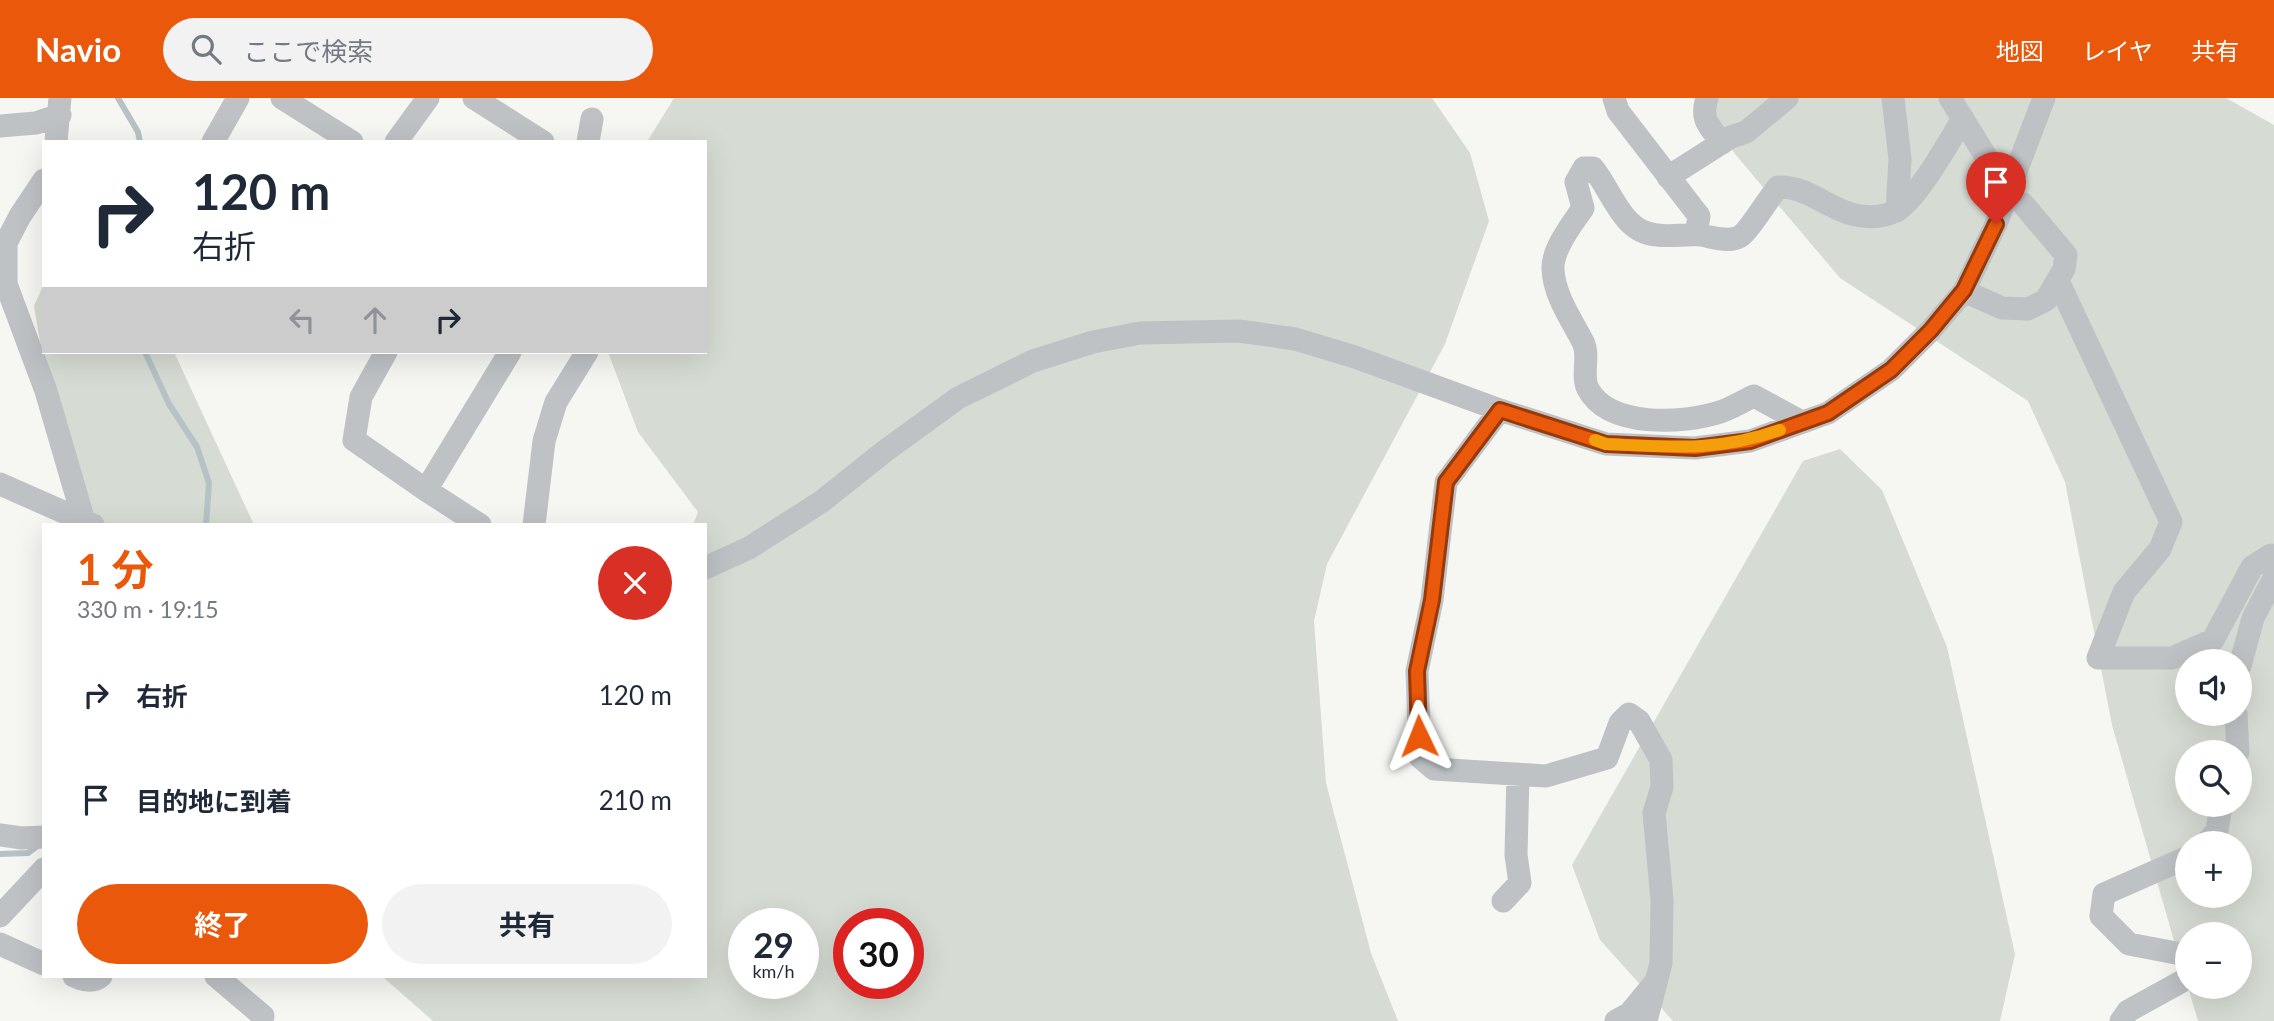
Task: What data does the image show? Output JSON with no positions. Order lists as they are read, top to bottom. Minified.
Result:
{"page":{"header":"Navio","search":"ここで検索","nav":["地図","レイヤ","共有"],"turn":["120 m","右折"],"heading":["1 分","330 m · 19:15"],"list":[{"name":"右折","value":"120 m"},{"name":"目的地に到着","value":"210 m"}],"map_buttons":["+","−"],"buttons":["終了","共有"],"speed":"29 km/h","limit":"30"}}
